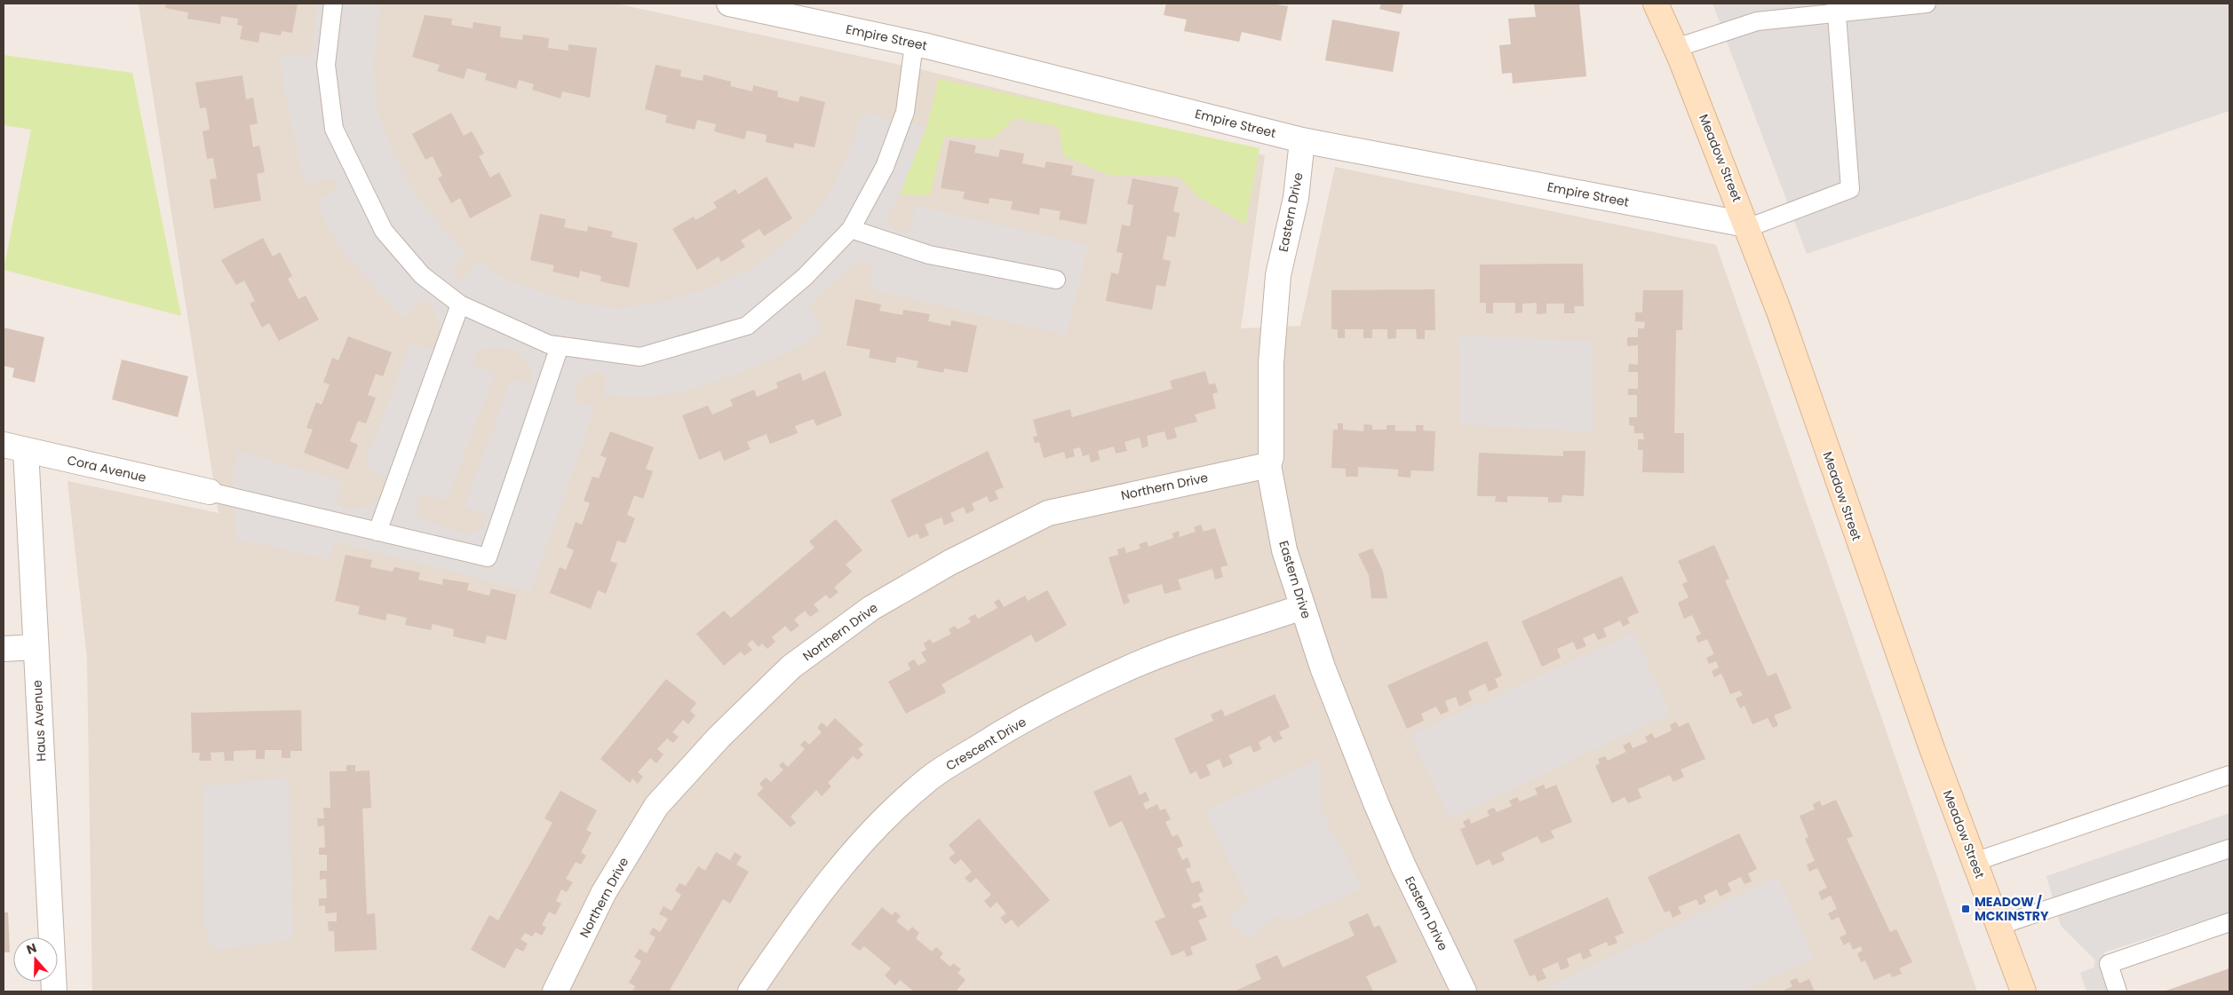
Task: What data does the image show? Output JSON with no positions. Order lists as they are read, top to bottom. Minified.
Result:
{"streets":{"main road":["Meadow Street"],"street":["Empire Street","Eastern Drive","Cora Avenue","Northern Drive","Haus Avenue","Crescent Drive"]},"crossings":[["Empire Street","Meadow Street"],["Empire Street","Eastern Drive"],["Eastern Drive","Northern Drive"],["Eastern Drive","Crescent Drive"],["Cora Avenue","Haus Avenue"]],"places":{"transit":["MEADOW / MCKINSTRY"]},"north":"top"}
